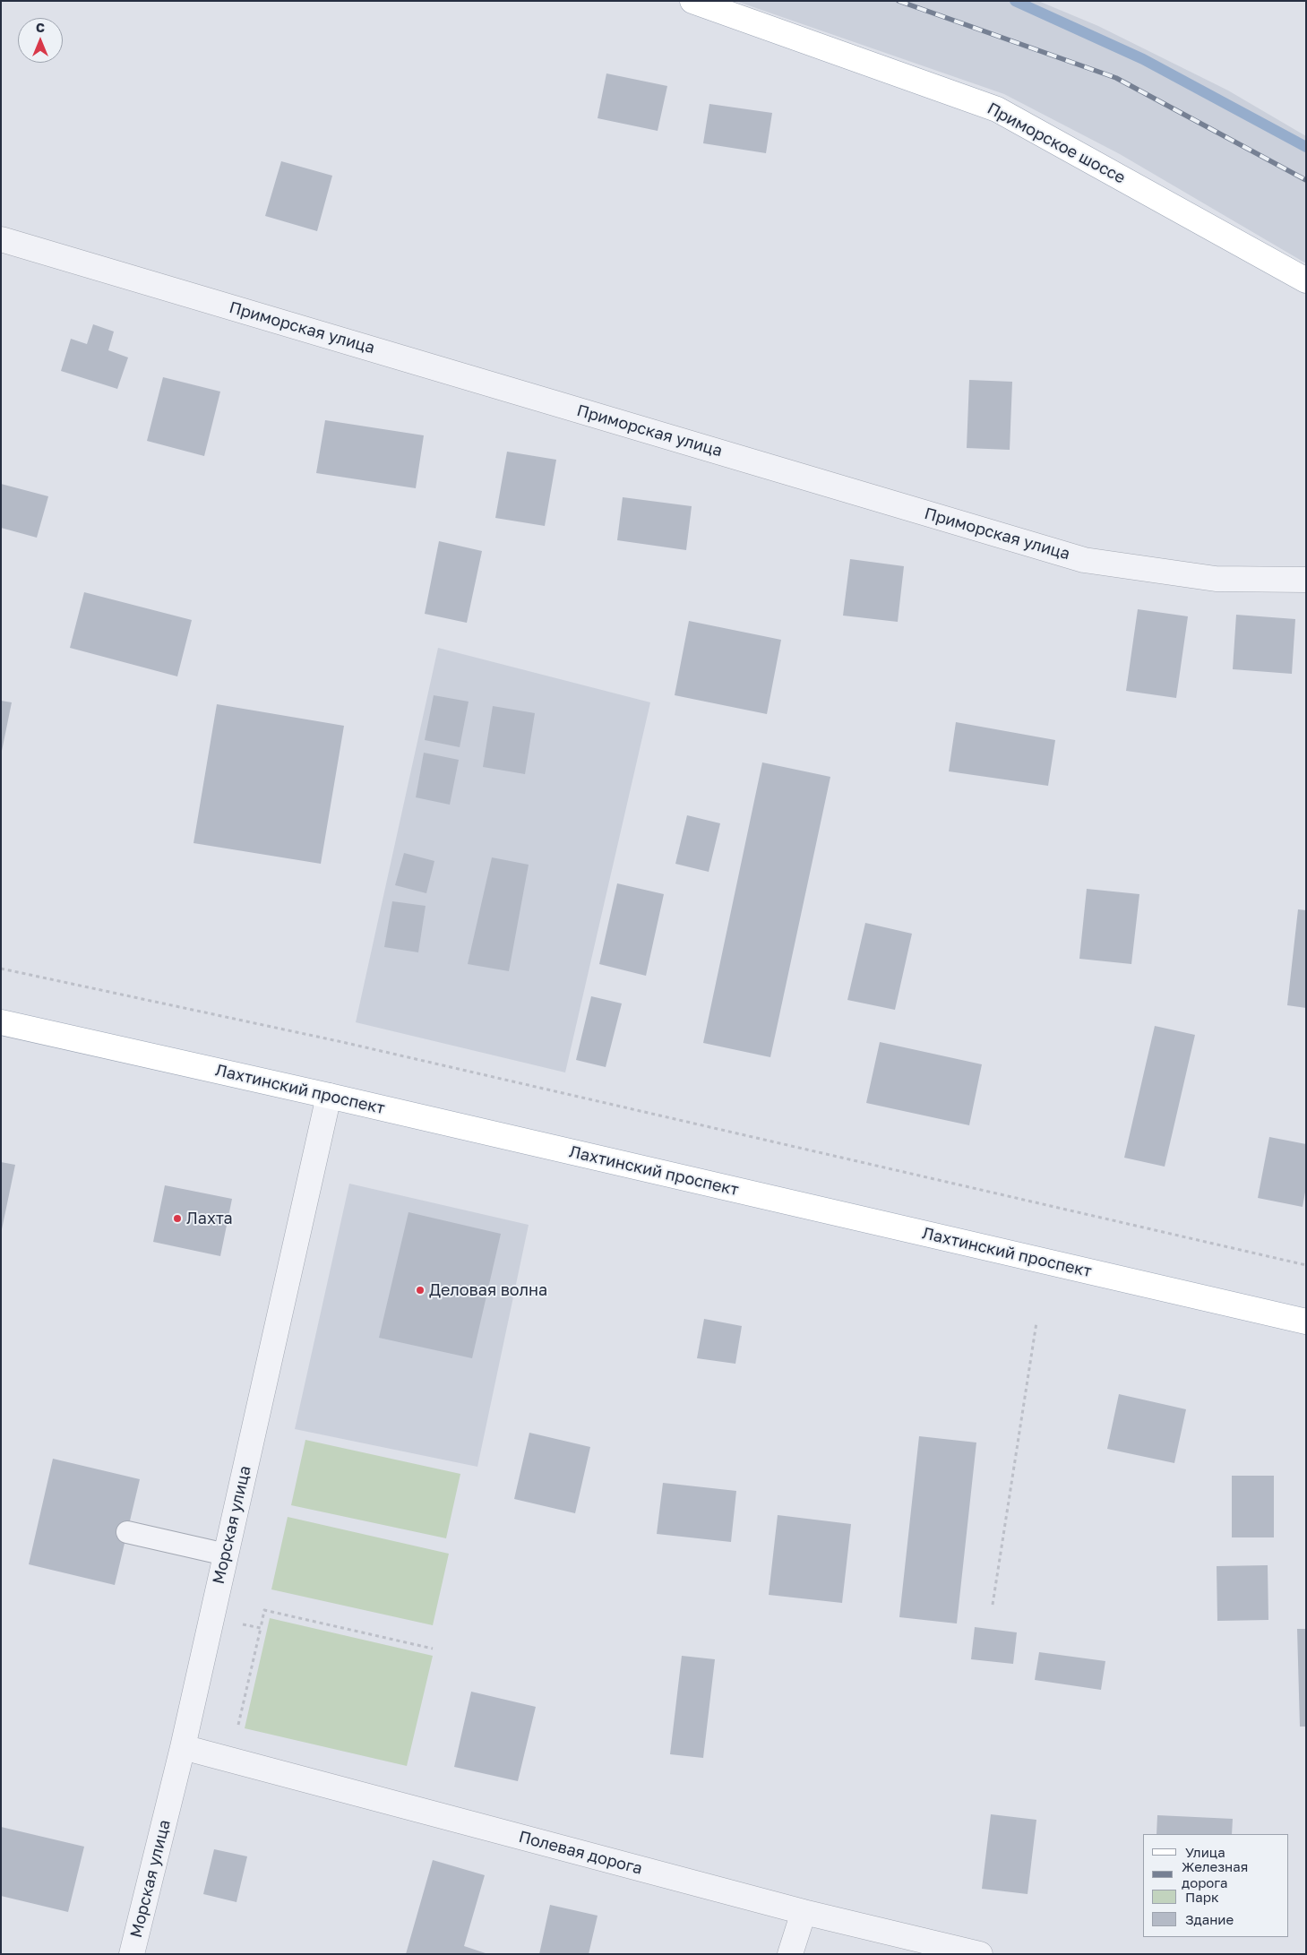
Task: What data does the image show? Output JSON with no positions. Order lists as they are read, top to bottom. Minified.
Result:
{"streets":{"main road":["Приморское шоссе","Лахтинский проспект"],"street":["Приморская улица","Морская улица","Полевая дорога"]},"crossings":[["Лахтинский проспект","Морская улица"],["Морская улица","Полевая дорога"]],"places":["Лахта","Деловая волна"],"legend":["Улица","Железная дорога","Парк","Здание"],"north":"top"}
